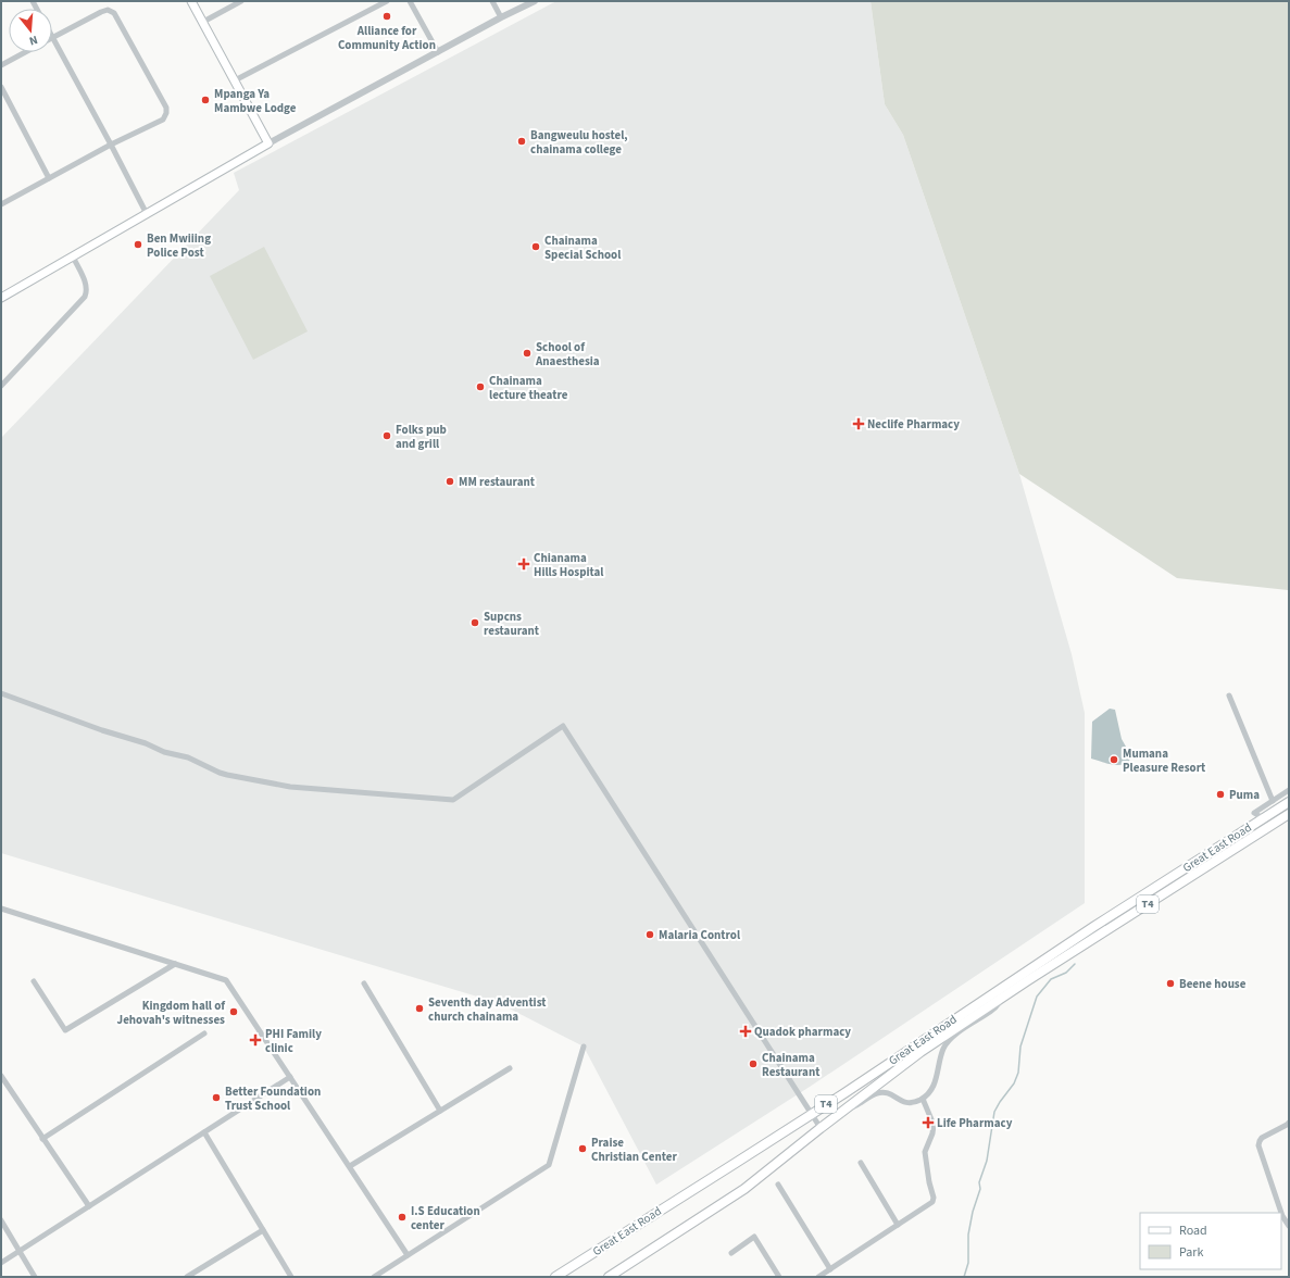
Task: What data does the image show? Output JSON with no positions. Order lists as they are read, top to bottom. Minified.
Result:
{"streets":{"main road":["Great East Road","T4"]},"places":{"other":["Alliance for Community Action","Mpanga Ya Mambwe Lodge","Bangweulu hostel, chainama college","Ben Mwiiing Police Post","Chainama Special School","School of Anaesthesia","Chainama lecture theatre","Folks pub and grill","MM restaurant","Supcns restaurant","Mumana Pleasure Resort","Puma","Malaria Control","Beene house","Seventh day Adventist church chainama","Kingdom hall of Jehovah's witnesses","Chainama Restaurant","Better Foundation Trust School","Praise Christian Center","I.S Education center"],"health":["Neclife Pharmacy","Chianama Hills Hospital","Quadok pharmacy","PHI Family clinic","Life Pharmacy"]},"legend":["Road","Park"],"north":"bottom"}
